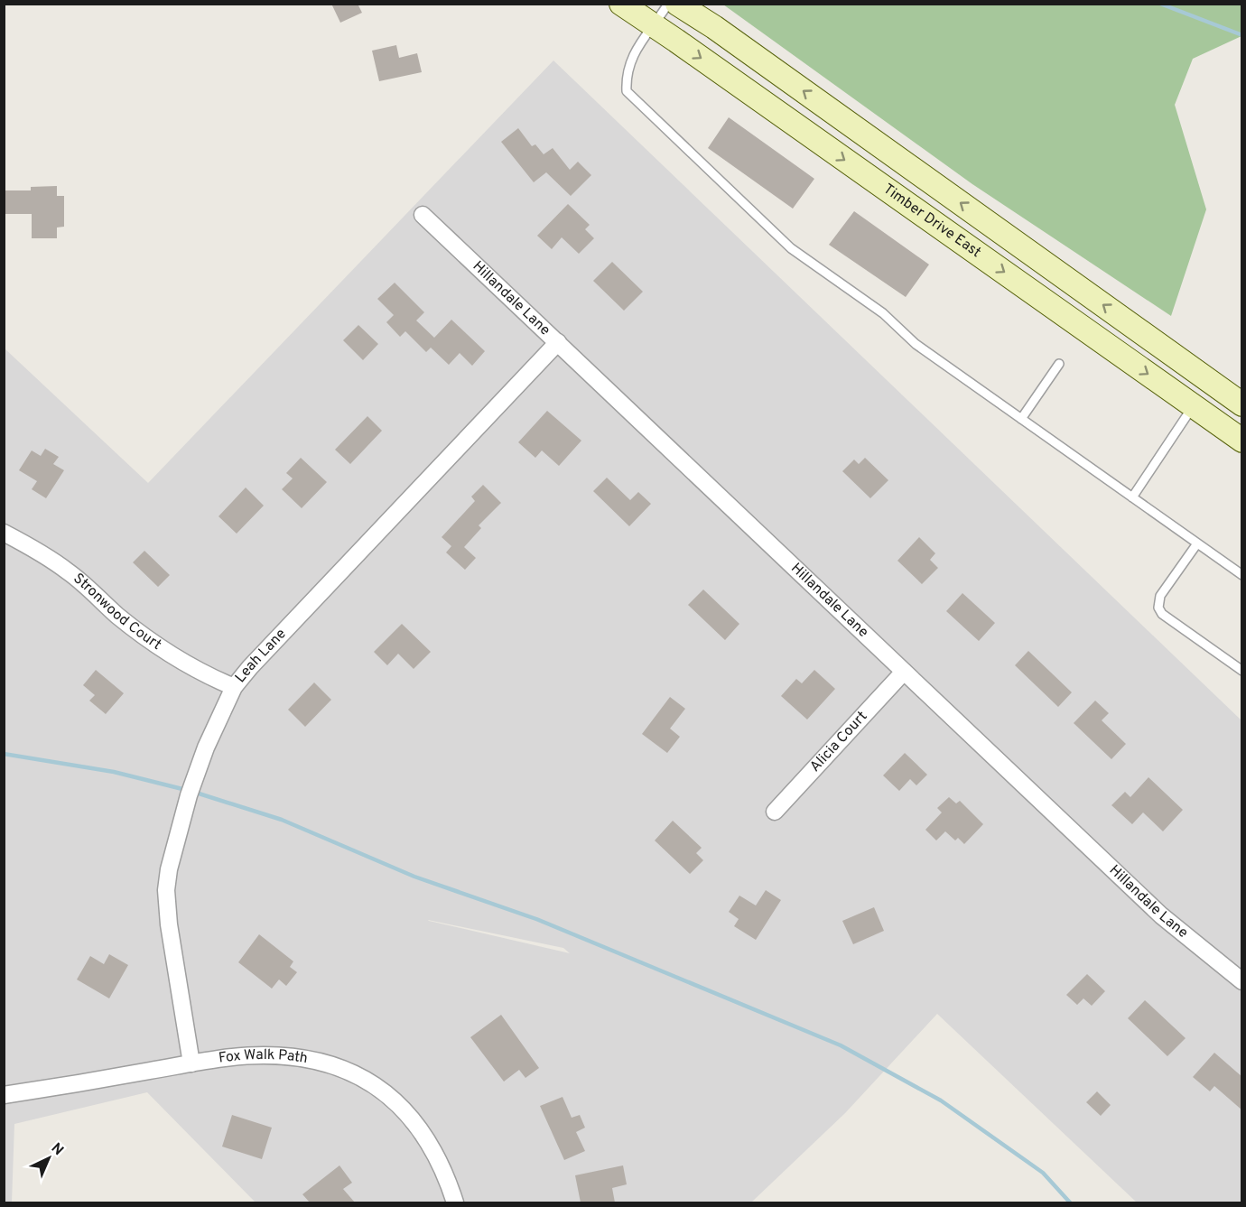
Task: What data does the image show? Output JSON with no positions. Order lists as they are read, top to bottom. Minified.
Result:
{"streets":{"main road":["Timber Drive East"],"street":["Hillandale Lane","Stronwood Court","Leah Lane","Alicia Court","Fox Walk Path"]},"crossings":[["Hillandale Lane","Leah Lane"],["Hillandale Lane","Alicia Court"],["Stronwood Court","Leah Lane"],["Leah Lane","Fox Walk Path"]],"north":"top right"}
